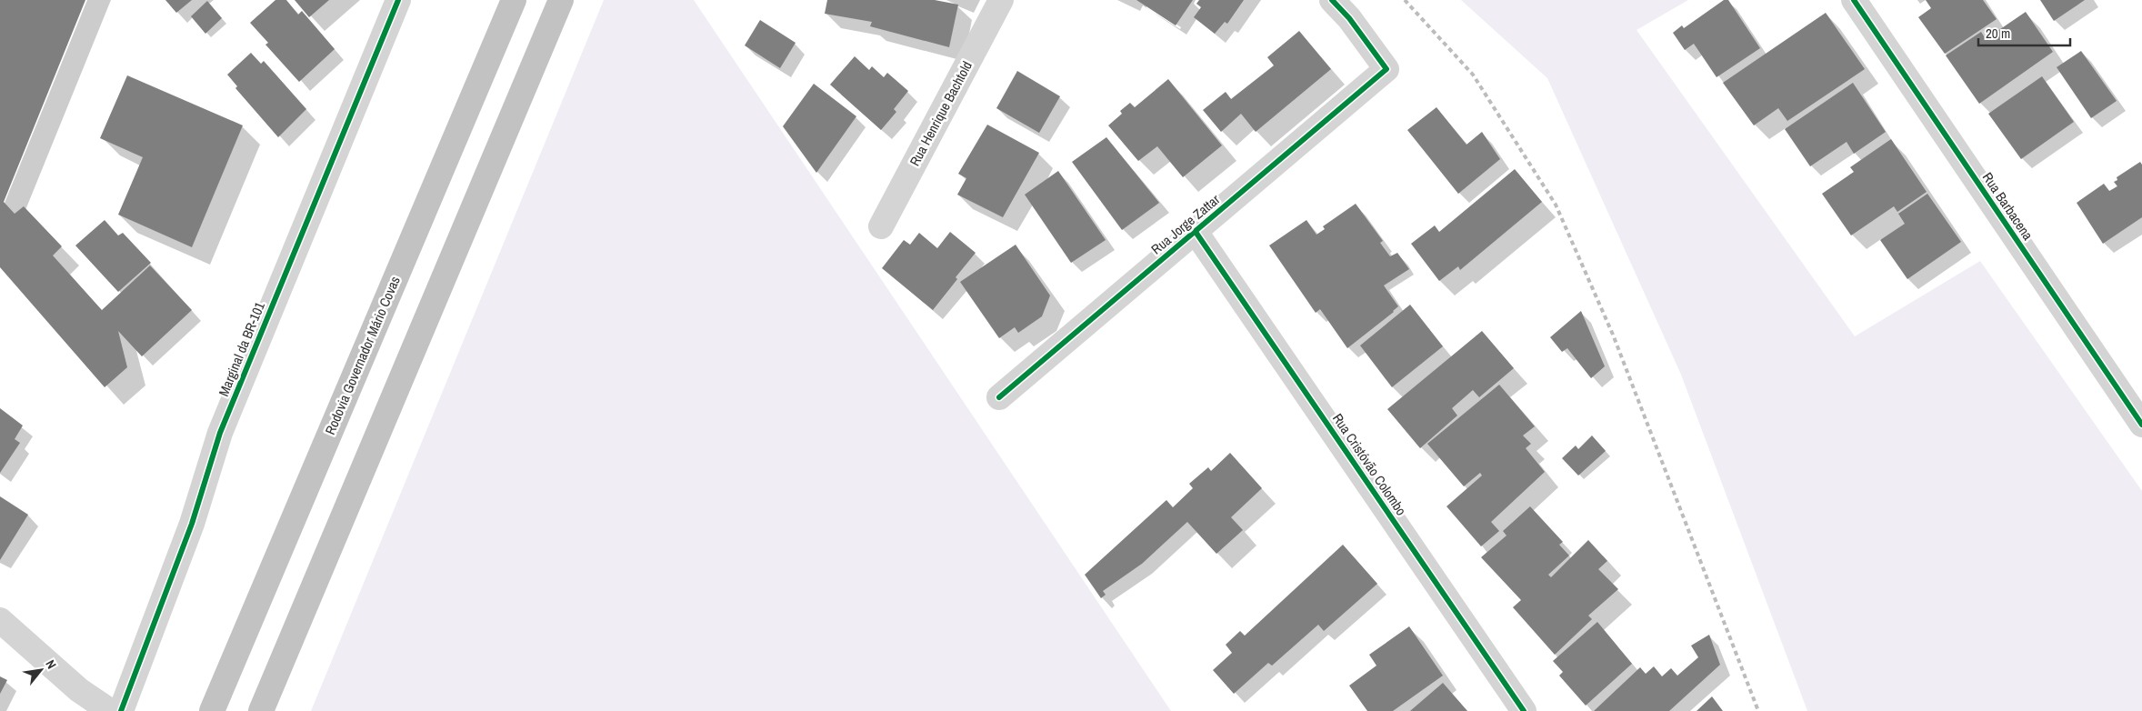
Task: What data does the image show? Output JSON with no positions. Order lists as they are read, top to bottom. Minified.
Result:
{"streets":{"highway":["Rodovia Governador Mário Covas"],"street":["Rua Henrique Bachtold","Rua Barbacena","Rua Jorge Zattar","Marginal da BR-101","Rua Cristóvão Colombo"]},"crossings":[["Rua Jorge Zattar","Rua Cristóvão Colombo"]],"scale_bar":"20 m","north":"top right"}
